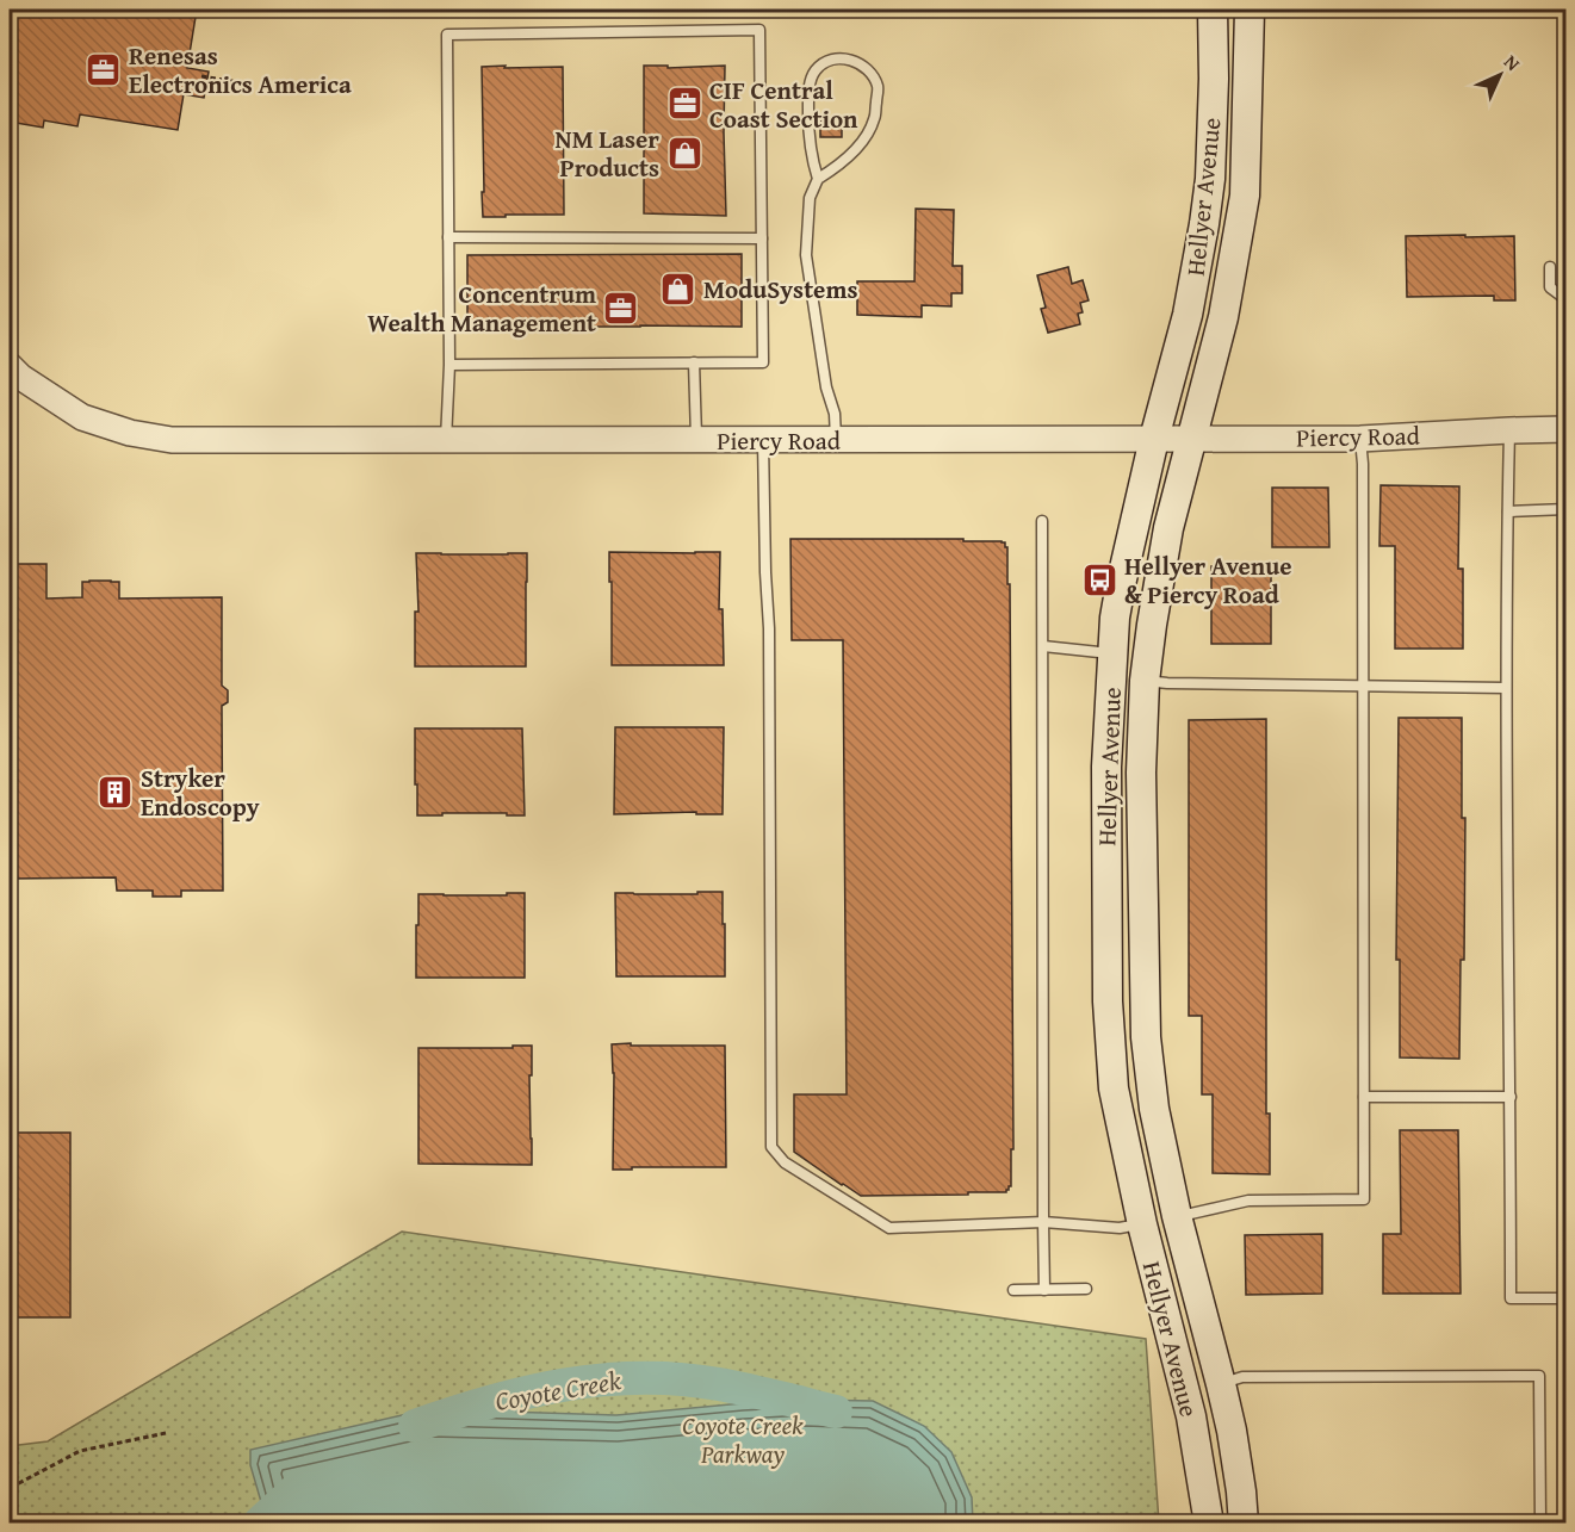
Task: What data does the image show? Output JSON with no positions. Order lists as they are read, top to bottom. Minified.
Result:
{"streets":{"main road":["Hellyer Avenue"],"street":["Piercy Road"]},"crossings":[["Hellyer Avenue","Piercy Road"]],"water":["Coyote Creek"],"parks":["Coyote Creek Parkway"],"places":{"office":["Renesas Electronics America","CIF Central Coast Section","Concentrum Wealth Management"],"shop":["NM Laser Products","ModuSystems"],"bus stop":["Hellyer Avenue & Piercy Road"],"building":["Stryker Endoscopy"]},"north":"top right"}
